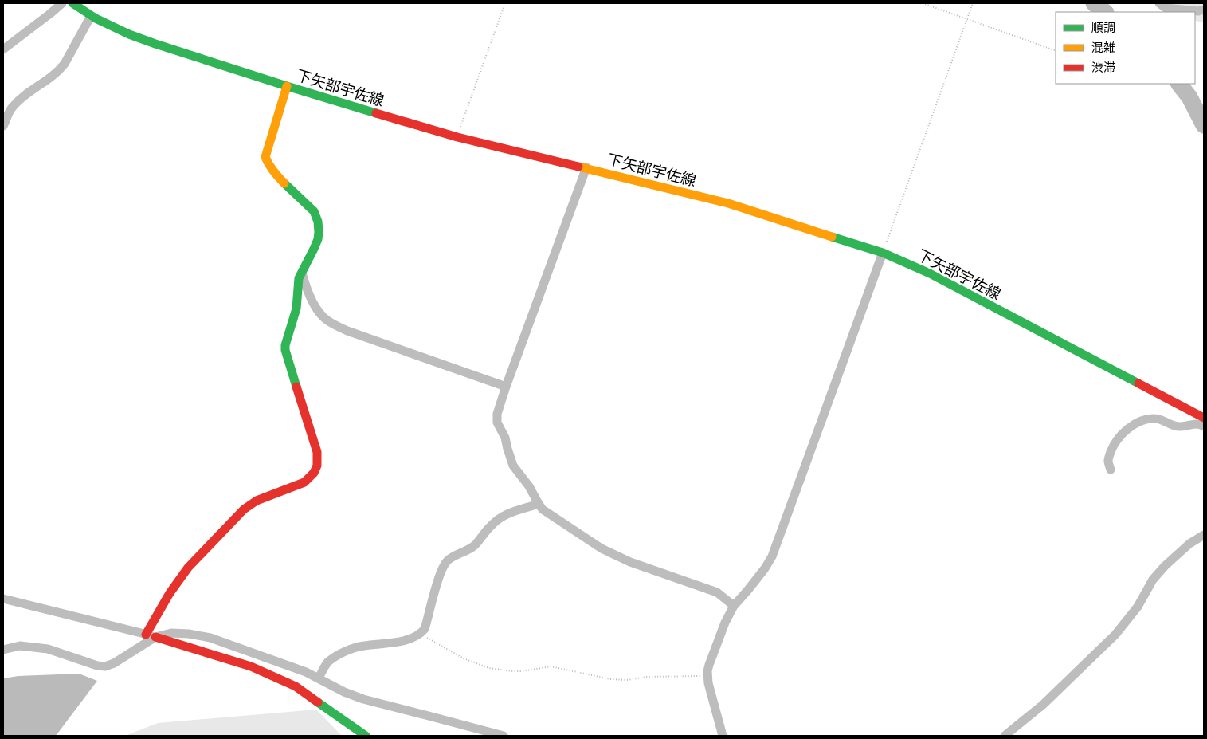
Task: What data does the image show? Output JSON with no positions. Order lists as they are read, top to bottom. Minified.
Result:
{"streets":{"main road":["下矢部宇佐線"]},"legend":["順調","混雑","渋滞"]}
